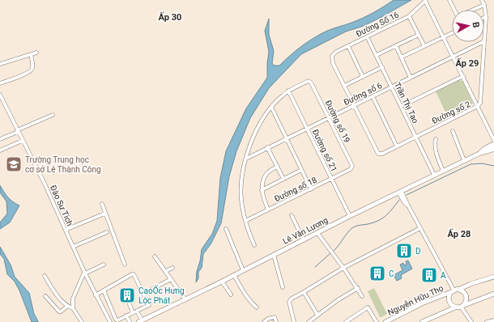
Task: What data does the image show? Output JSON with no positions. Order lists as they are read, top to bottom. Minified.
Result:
{"streets":{"main road":["Lê Văn Lương","Nguyễn Hữu Thọ"],"street":["Đường Số 16","Đường số 6","Trần Thị Tao","Đường số 2","Đường số 19","Đường số 21","Đường số 18","Đào Sư Tích"]},"crossings":[["Đường Số 16","Trần Thị Tao"],["Đường số 6","Trần Thị Tao"],["Đường số 6","Đường số 2"],["Đường số 6","Đường số 19"],["Đường số 6","Đường số 21"],["Trần Thị Tao","Đường số 2"],["Trần Thị Tao","Lê Văn Lương"],["Đường số 19","Đường số 21"],["Đường số 19","Đường số 18"],["Đường số 21","Đường số 18"],["Đường số 21","Lê Văn Lương"]],"districts":["Ấp 30","Ấp 29","Ấp 28"],"places":{"school or university":["Trường Trung học cơ sở Lê Thành Công"],"building":["D","C","A","CaoỐc Hưng Lộc Phát"]},"north":"right"}
